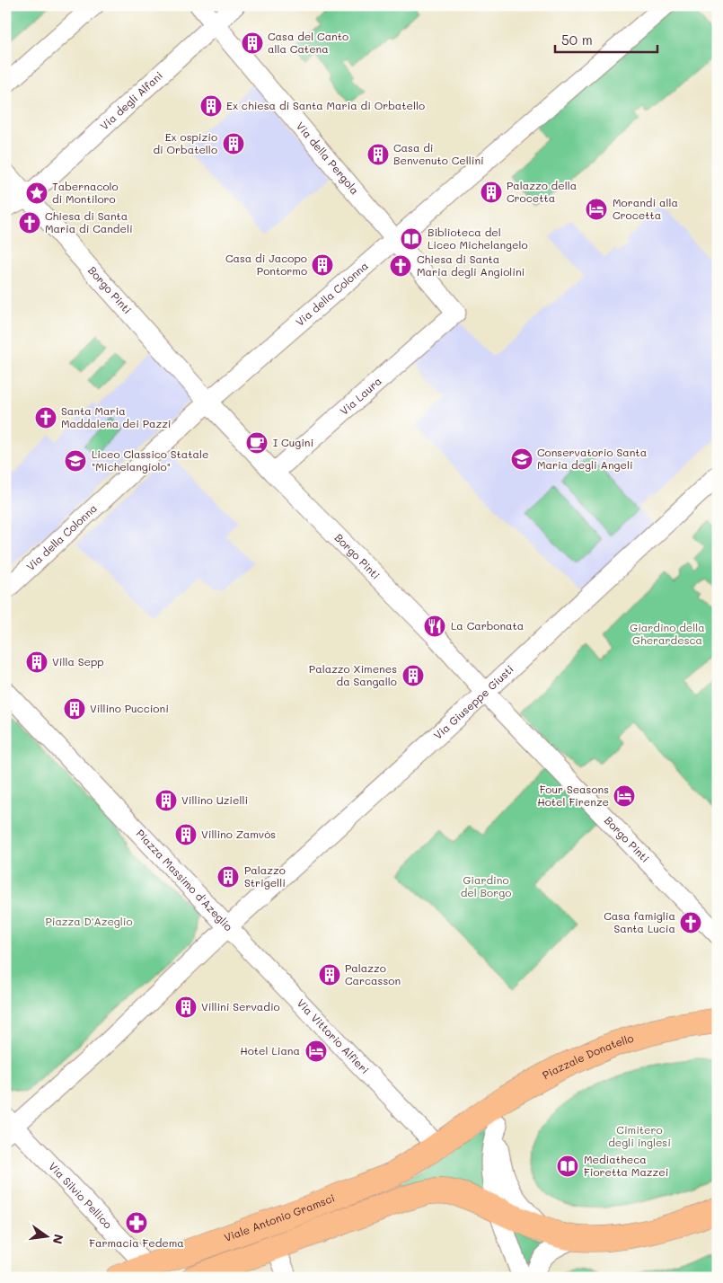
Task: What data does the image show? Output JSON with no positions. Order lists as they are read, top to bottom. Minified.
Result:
{"streets":{"main road":["Piazzale Donatello","Viale Antonio Gramsci"],"street":["Via degli Alfani","Via della Pergola","Borgo Pinti","Via della Colonna","Via Laura","Via Giuseppe Giusti","Piazza Massimo d'Azeglio","Via Vittorio Alfieri","Via Silvio Pellico"]},"crossings":[["Via degli Alfani","Via della Pergola"],["Via degli Alfani","Borgo Pinti"],["Via della Pergola","Via della Colonna"],["Via della Pergola","Via Laura"],["Borgo Pinti","Via della Colonna"],["Borgo Pinti","Via Laura"],["Borgo Pinti","Via Giuseppe Giusti"],["Via Giuseppe Giusti","Piazza Massimo d'Azeglio"],["Via Giuseppe Giusti","Via Vittorio Alfieri"],["Piazza Massimo d'Azeglio","Via Vittorio Alfieri"],["Piazza Massimo d'Azeglio","Via Silvio Pellico"],["Via Vittorio Alfieri","Piazzale Donatello"],["Via Vittorio Alfieri","Viale Antonio Gramsci"],["Piazzale Donatello","Viale Antonio Gramsci"],["Via Silvio Pellico","Viale Antonio Gramsci"]],"parks":["Giardino della Gherardesca","Giardino del Borgo","Piazza D'Azeglio","Cimitero degli inglesi"],"places":{"building":["Casa del Canto alla Catena","Ex chiesa di Santa Maria di Orbatello","Ex ospizio di Orbatello","Casa di Benvenuto Cellini","Palazzo della Crocetta","Casa di Jacopo Pontormo","Villa Sepp","Palazzo Ximenes da Sangallo","Villino Puccioni","Villino Uzielli","Villino Zamvòs","Palazzo Strigelli","Palazzo Carcasson","Villini Servadio"],"place":["Tabernacolo di Montiloro"],"hotel":["Morandi alla Crocetta","Four Seasons Hotel Firenze","Hotel Liana"],"church":["Chiesa di Santa Maria di Candeli","Chiesa di Santa Maria degli Angiolini","Santa Maria Maddalena dei Pazzi","Casa famiglia Santa Lucia"],"library":["Biblioteca del Liceo Michelangelo","Mediatheca Fioretta Mazzei"],"cafe":["I Cugini"],"school or university":["Conservatorio Santa Maria degli Angeli","Liceo Classico Statale \"Michelangiolo\""],"restaurant":["La Carbonata"],"pharmacy":["Farmacia Fedema"]},"scale_bar":"50 m","north":"right"}
